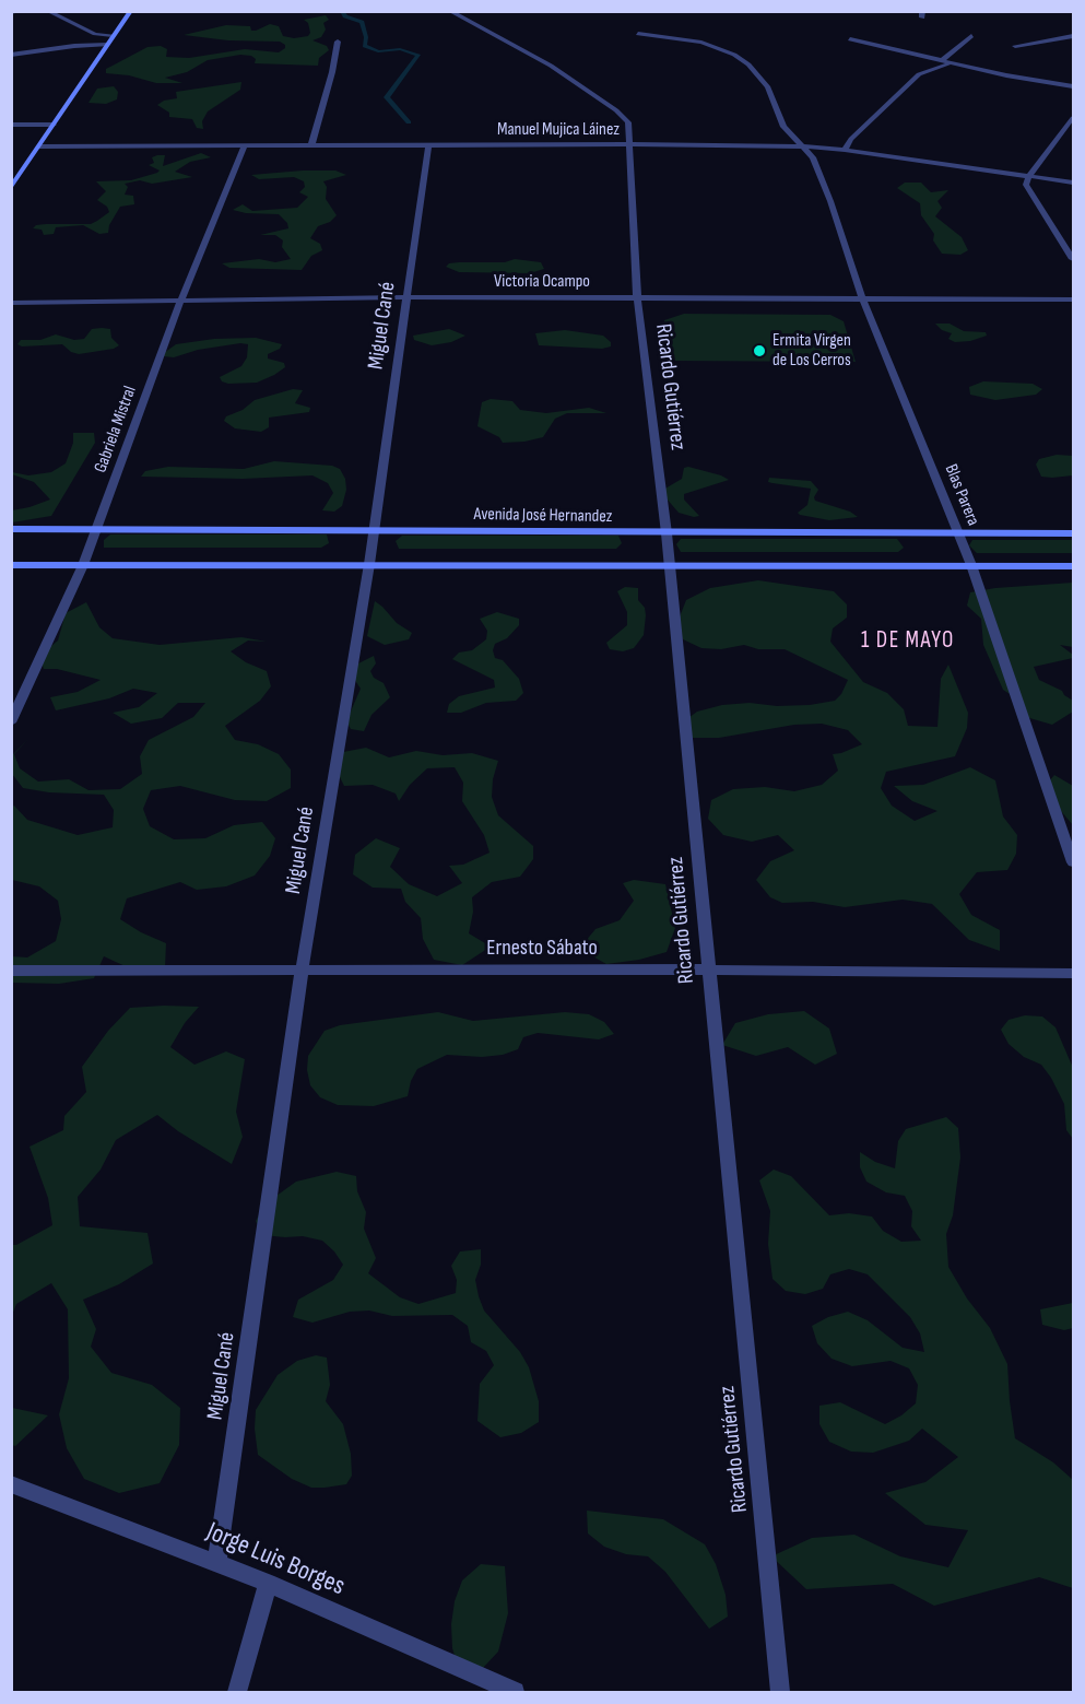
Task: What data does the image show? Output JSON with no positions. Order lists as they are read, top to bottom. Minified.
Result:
{"streets":{"street":["Manuel Mujica Láinez","Victoria Ocampo","Miguel Cané","Ricardo Gutiérrez","Gabriela Mistral","Blas Parera","Avenida José Hernandez","Ernesto Sábato","Jorge Luis Borges"]},"crossings":[["Manuel Mujica Láinez","Miguel Cané"],["Manuel Mujica Láinez","Ricardo Gutiérrez"],["Manuel Mujica Láinez","Gabriela Mistral"],["Manuel Mujica Láinez","Blas Parera"],["Victoria Ocampo","Miguel Cané"],["Victoria Ocampo","Ricardo Gutiérrez"],["Victoria Ocampo","Gabriela Mistral"],["Victoria Ocampo","Blas Parera"],["Miguel Cané","Avenida José Hernandez"],["Miguel Cané","Ernesto Sábato"],["Miguel Cané","Jorge Luis Borges"],["Ricardo Gutiérrez","Avenida José Hernandez"],["Ricardo Gutiérrez","Ernesto Sábato"],["Gabriela Mistral","Avenida José Hernandez"],["Blas Parera","Avenida José Hernandez"]],"districts":["1 DE MAYO"],"places":["Ermita Virgen de Los Cerros"]}
